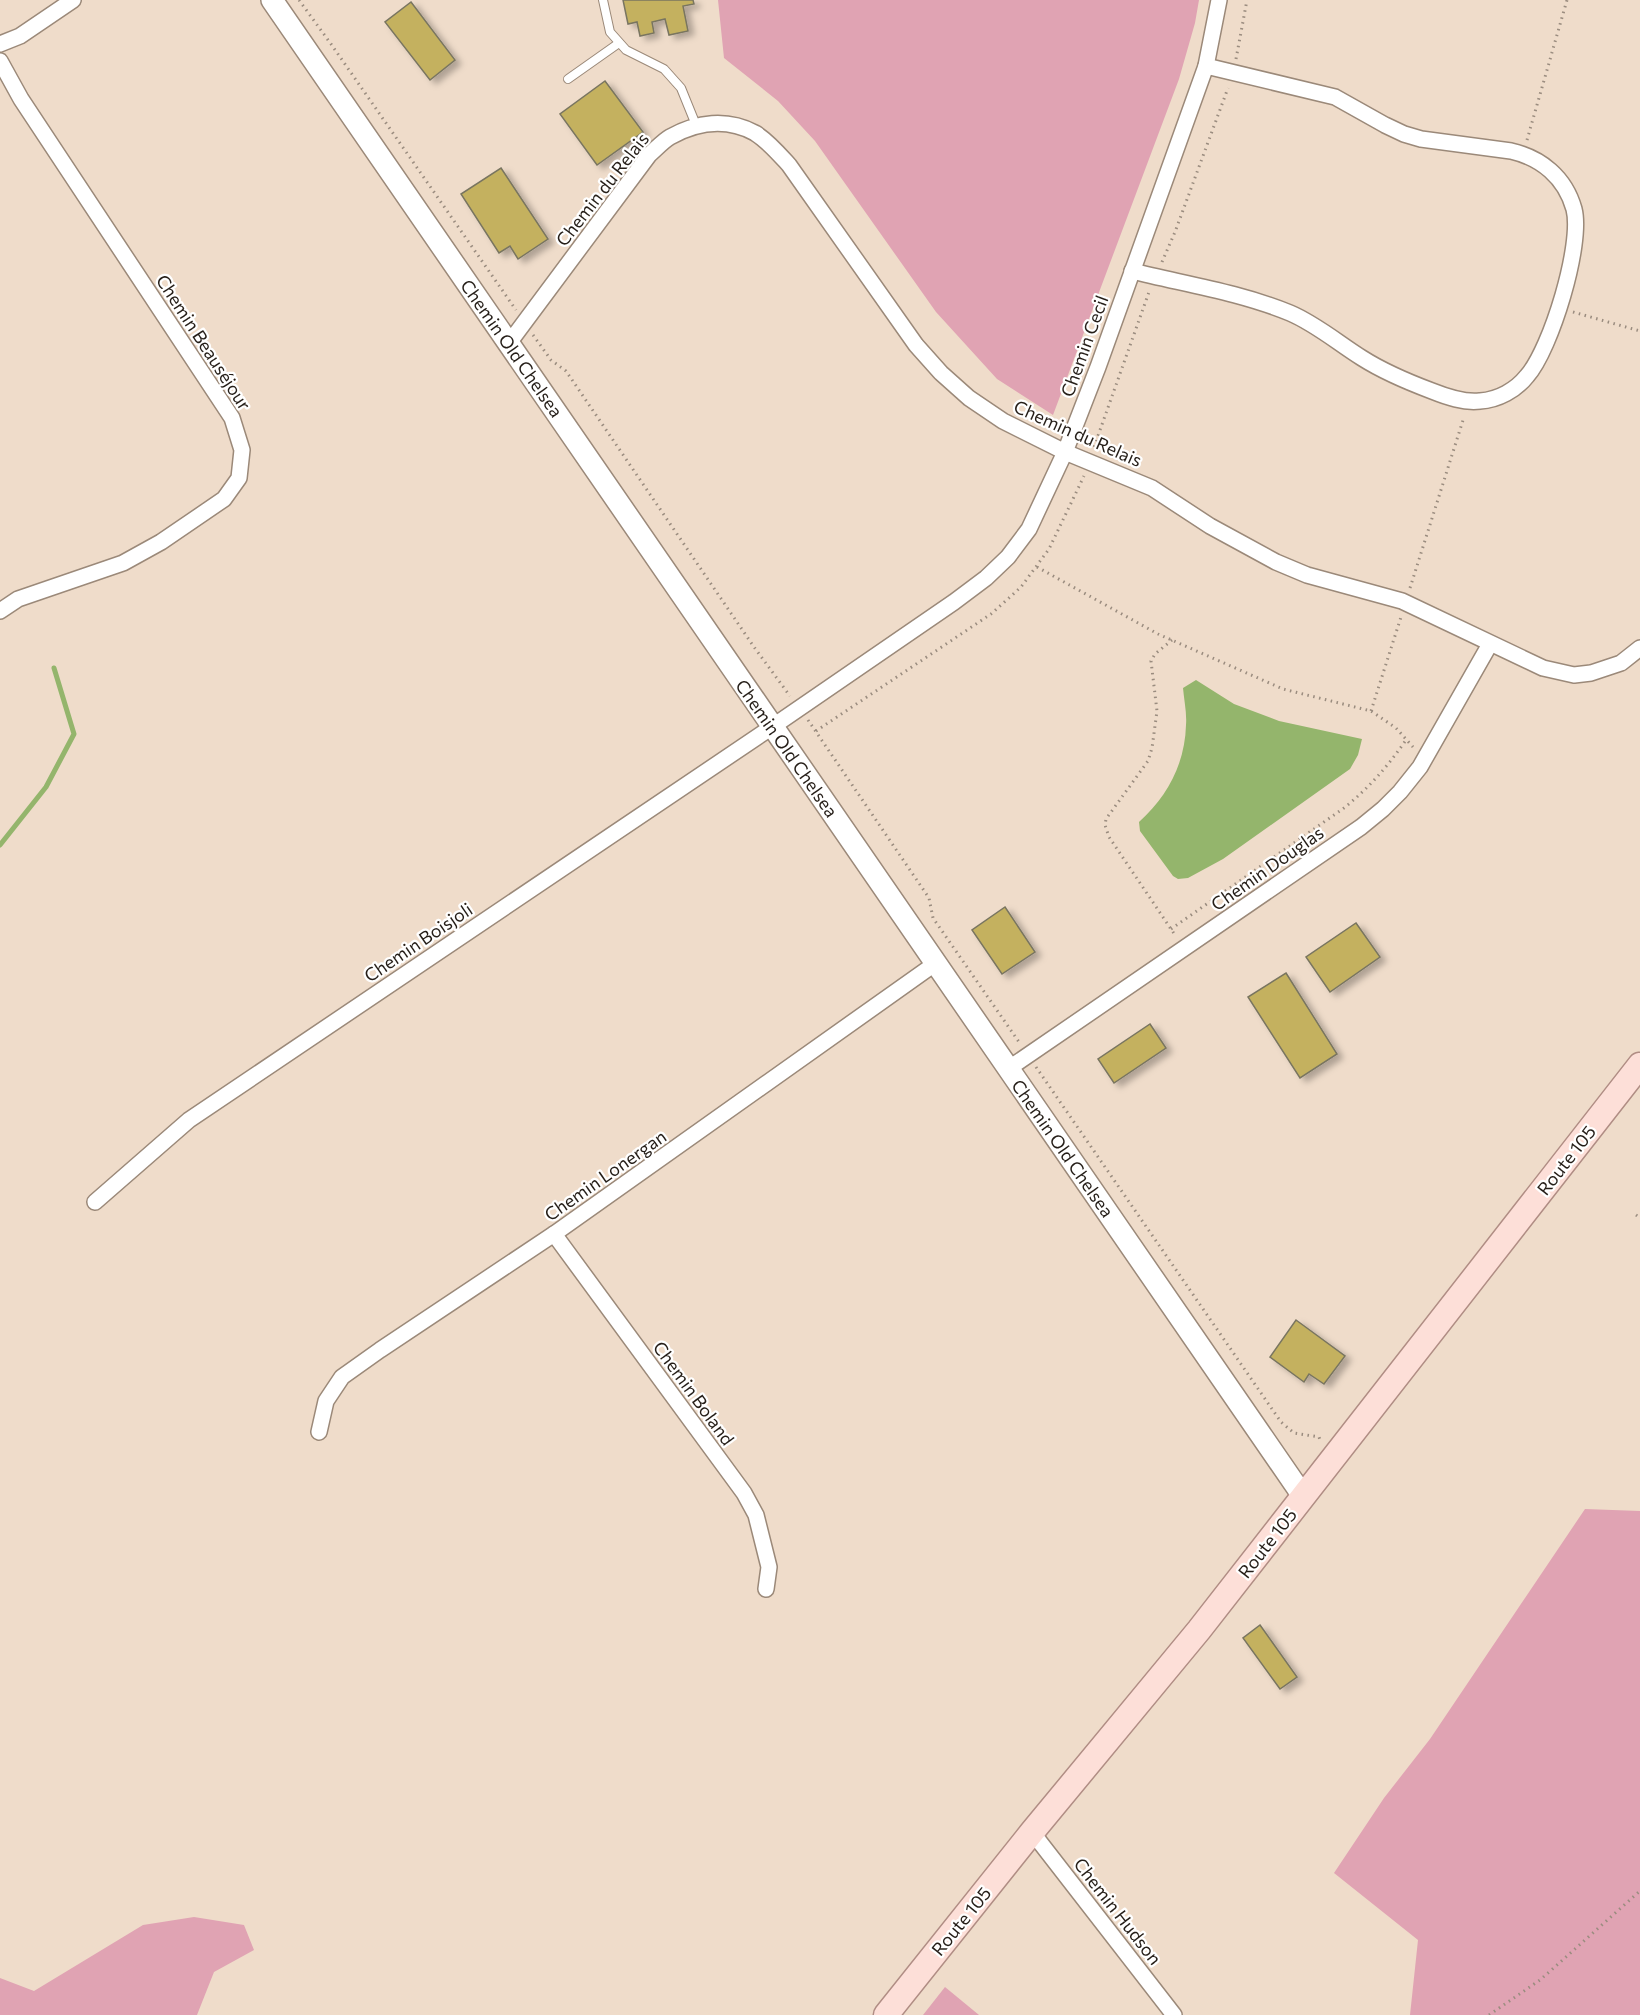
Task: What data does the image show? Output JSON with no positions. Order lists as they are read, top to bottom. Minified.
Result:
{"streets":{"main road":["Route 105"],"street":["Chemin du Relais","Chemin Beauséjour","Chemin Cecil","Chemin Old Chelsea","Chemin Douglas","Chemin Boisjoli","Chemin Lonergan","Chemin Boland","Chemin Hudson"]},"crossings":[["Chemin du Relais","Chemin Cecil"],["Chemin du Relais","Chemin Old Chelsea"],["Chemin du Relais","Chemin Douglas"],["Chemin Cecil","Chemin Old Chelsea"],["Chemin Cecil","Chemin Boisjoli"],["Chemin Old Chelsea","Chemin Douglas"],["Chemin Old Chelsea","Chemin Boisjoli"],["Chemin Old Chelsea","Route 105"],["Chemin Old Chelsea","Chemin Lonergan"],["Route 105","Chemin Hudson"],["Chemin Lonergan","Chemin Boland"]]}
